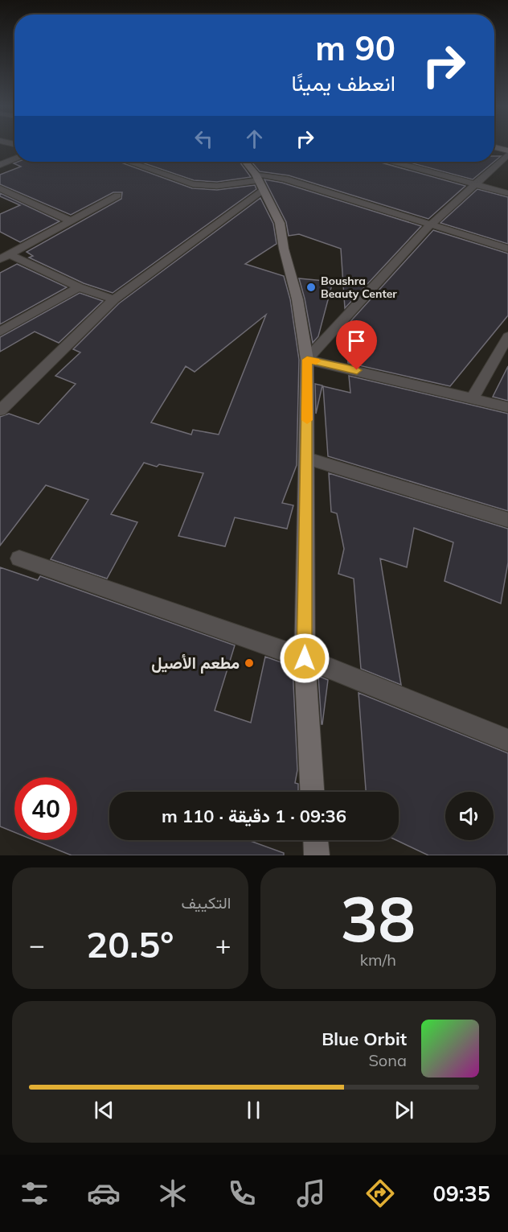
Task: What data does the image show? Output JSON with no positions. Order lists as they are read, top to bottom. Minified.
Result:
{"places":["Boushra Beauty Center","مطعم الأصيل"],"page":{"turn":["90 m","انعطف يمينًا"],"limit":"40","trip":"09:36 · 1 دقيقة · 110 m","tile":[["38","km/h"],"التكييف"],"heat":["−","20.5°","+"],"song":["Blue Orbit","Sona"],"tabs":"09:35"}}
